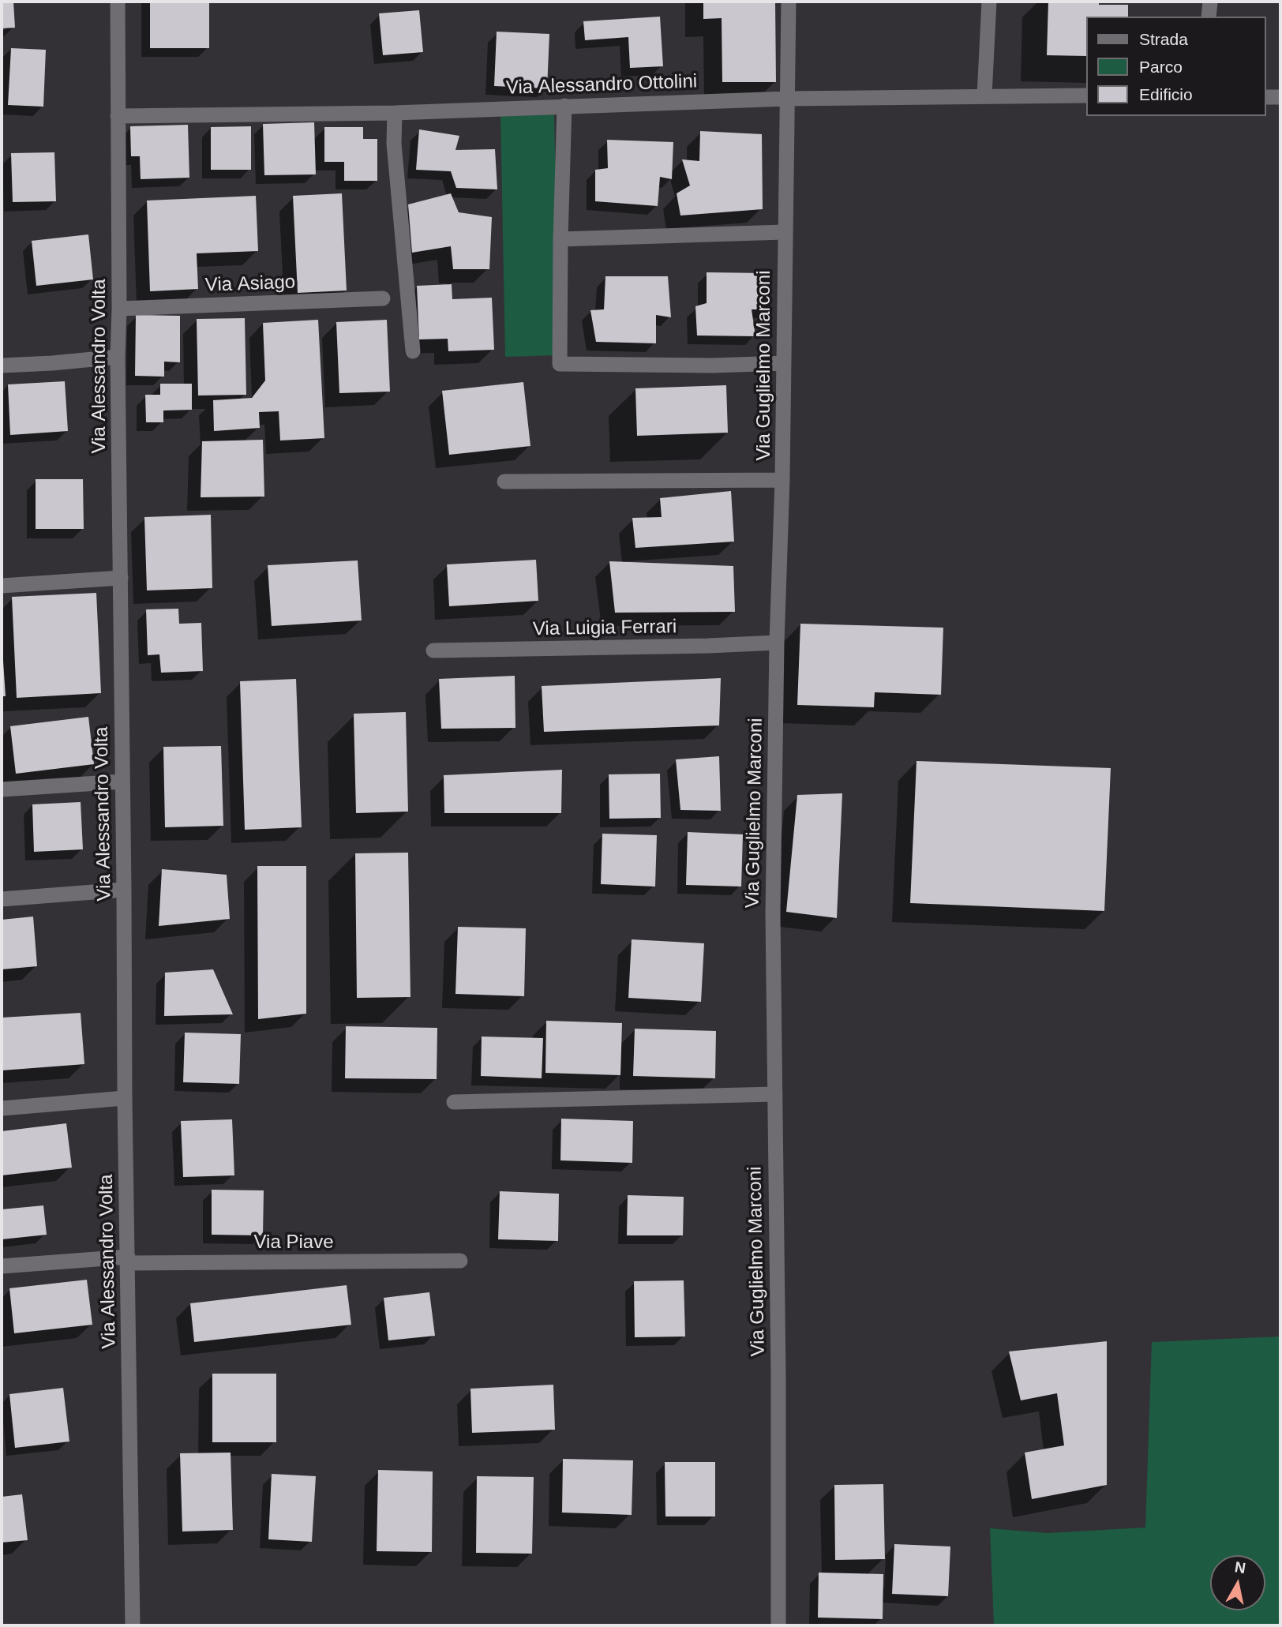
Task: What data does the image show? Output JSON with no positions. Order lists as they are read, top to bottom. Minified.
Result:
{"streets":{"street":["Via Alessandro Ottolini","Via Asiago","Via Guglielmo Marconi","Via Alessandro Volta","Via Luigia Ferrari","Via Piave"]},"crossings":[["Via Alessandro Ottolini","Via Guglielmo Marconi"],["Via Alessandro Ottolini","Via Alessandro Volta"],["Via Asiago","Via Alessandro Volta"],["Via Guglielmo Marconi","Via Luigia Ferrari"],["Via Alessandro Volta","Via Piave"]],"legend":["Strada","Parco","Edificio"],"north":"top"}
